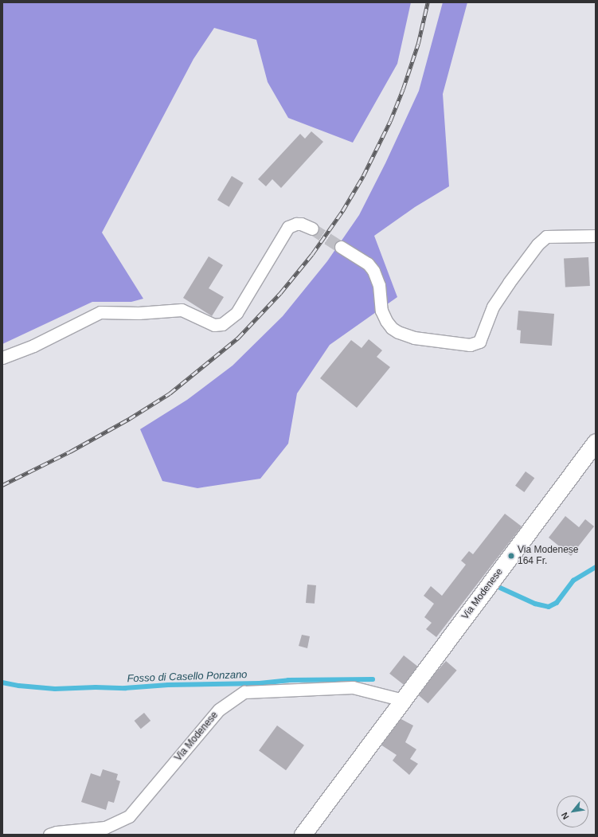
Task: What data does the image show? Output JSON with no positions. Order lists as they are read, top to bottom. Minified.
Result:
{"streets":{"street":["Via Modenese"]},"water":["Fosso di Casello Ponzano"],"places":["Via Modenese 164 Fr."],"north":"bottom left"}
